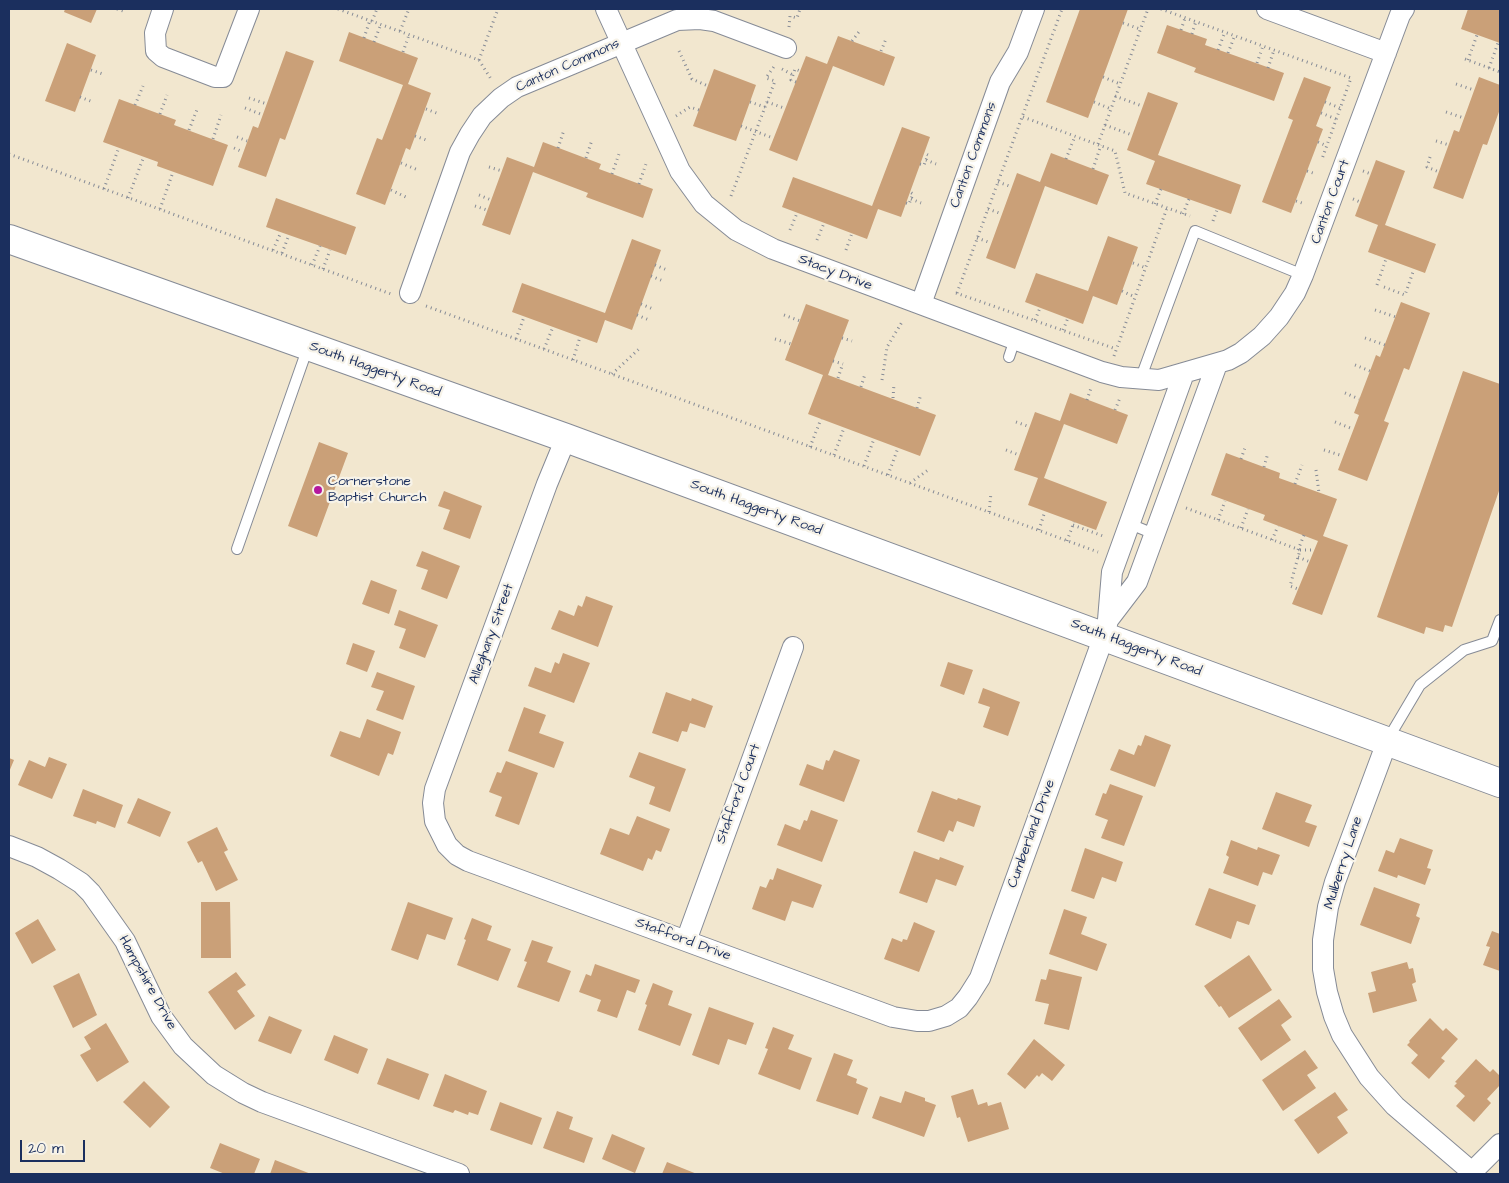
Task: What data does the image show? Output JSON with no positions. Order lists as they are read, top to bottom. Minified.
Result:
{"streets":{"main road":["South Haggerty Road"],"street":["Canton Commons","Canton Court","Stacy Drive","Alleghany Street","Stafford Court","Cumberland Drive","Mulberry Lane","Stafford Drive","Hampshire Drive"]},"crossings":[["Canton Commons","Stacy Drive"],["Canton Court","Stacy Drive"],["South Haggerty Road","Alleghany Street"],["South Haggerty Road","Cumberland Drive"],["South Haggerty Road","Mulberry Lane"],["Alleghany Street","Stafford Drive"],["Stafford Court","Stafford Drive"],["Cumberland Drive","Stafford Drive"]],"places":["Cornerstone Baptist Church"],"scale_bar":"20 m"}
